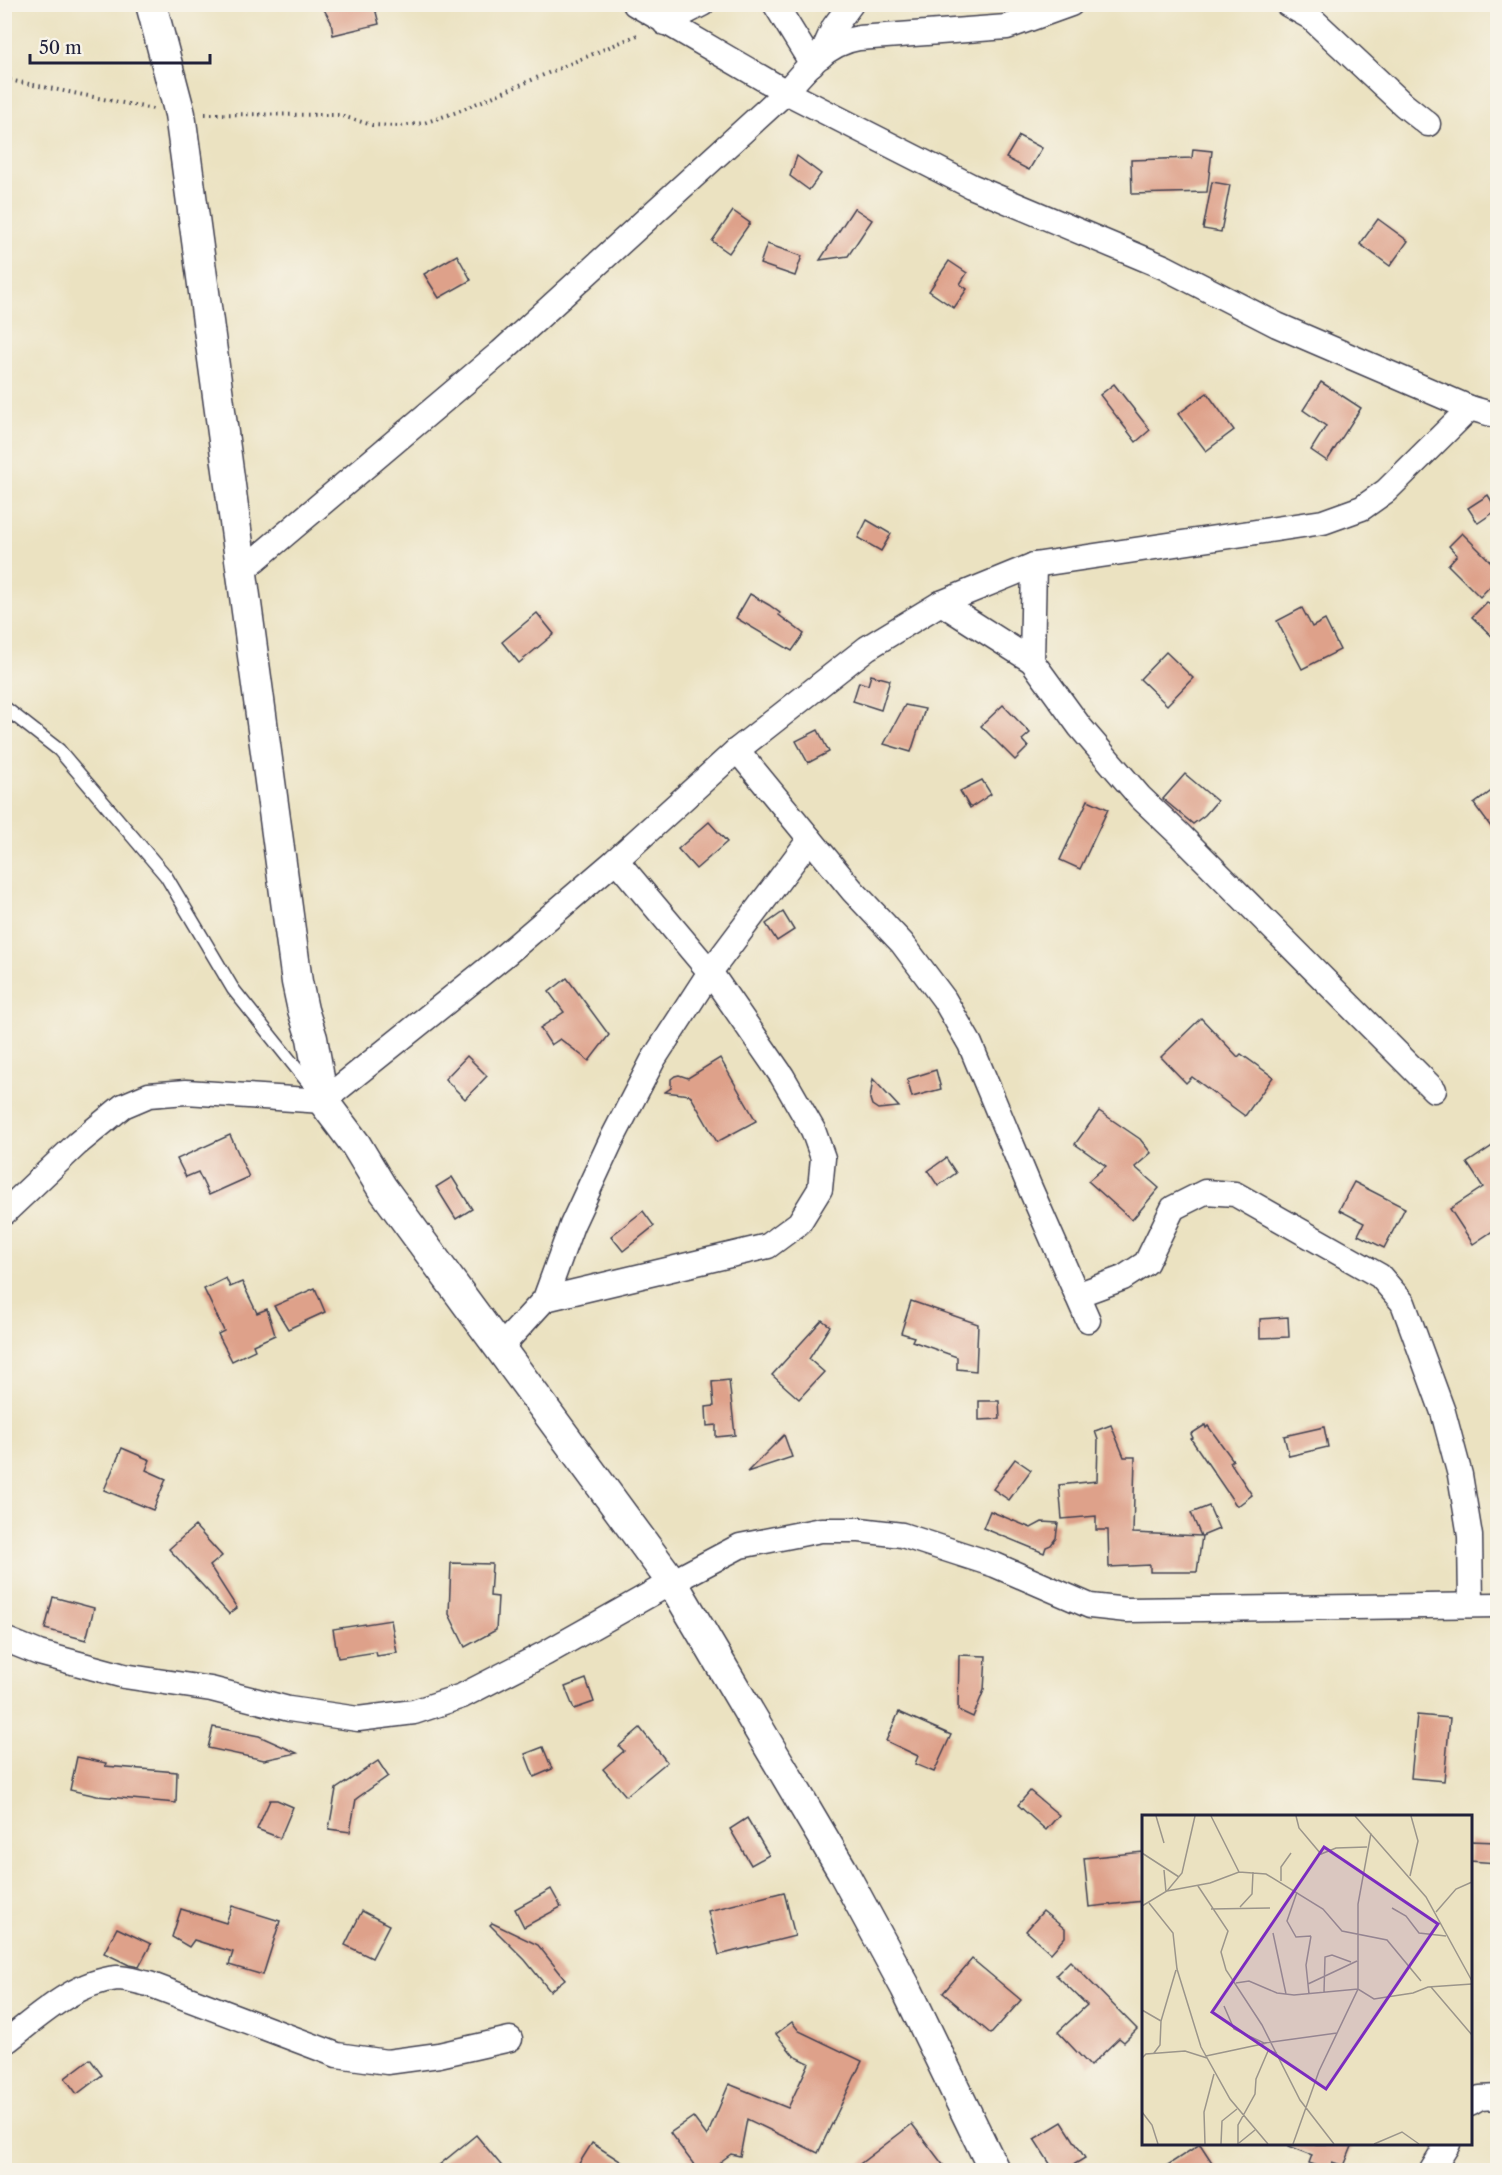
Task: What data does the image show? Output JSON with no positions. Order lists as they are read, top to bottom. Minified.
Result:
{"scale_bar":"50 m"}
